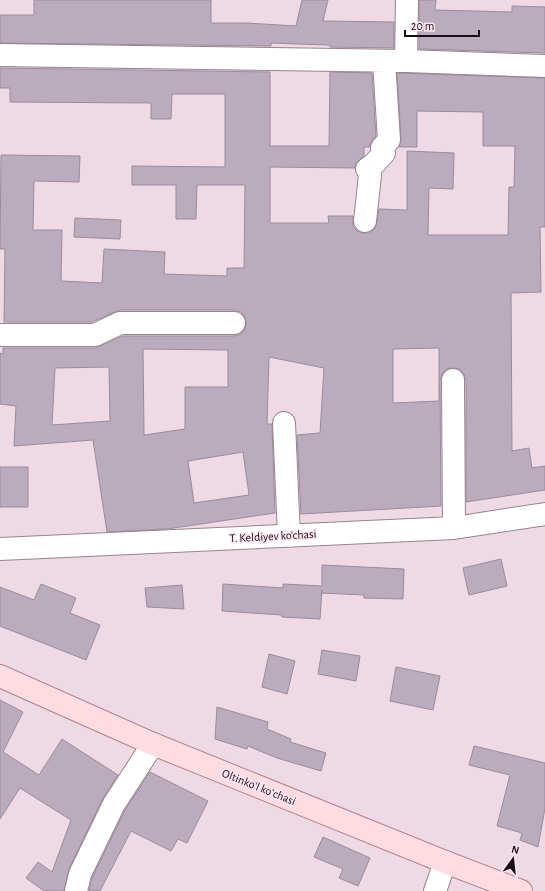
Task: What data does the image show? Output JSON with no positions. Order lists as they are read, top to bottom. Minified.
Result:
{"streets":{"main road":["Oltinkoʻl koʻchasi"],"street":["T. Keldiyev ko'chasi"]},"scale_bar":"20 m","north":"top"}
